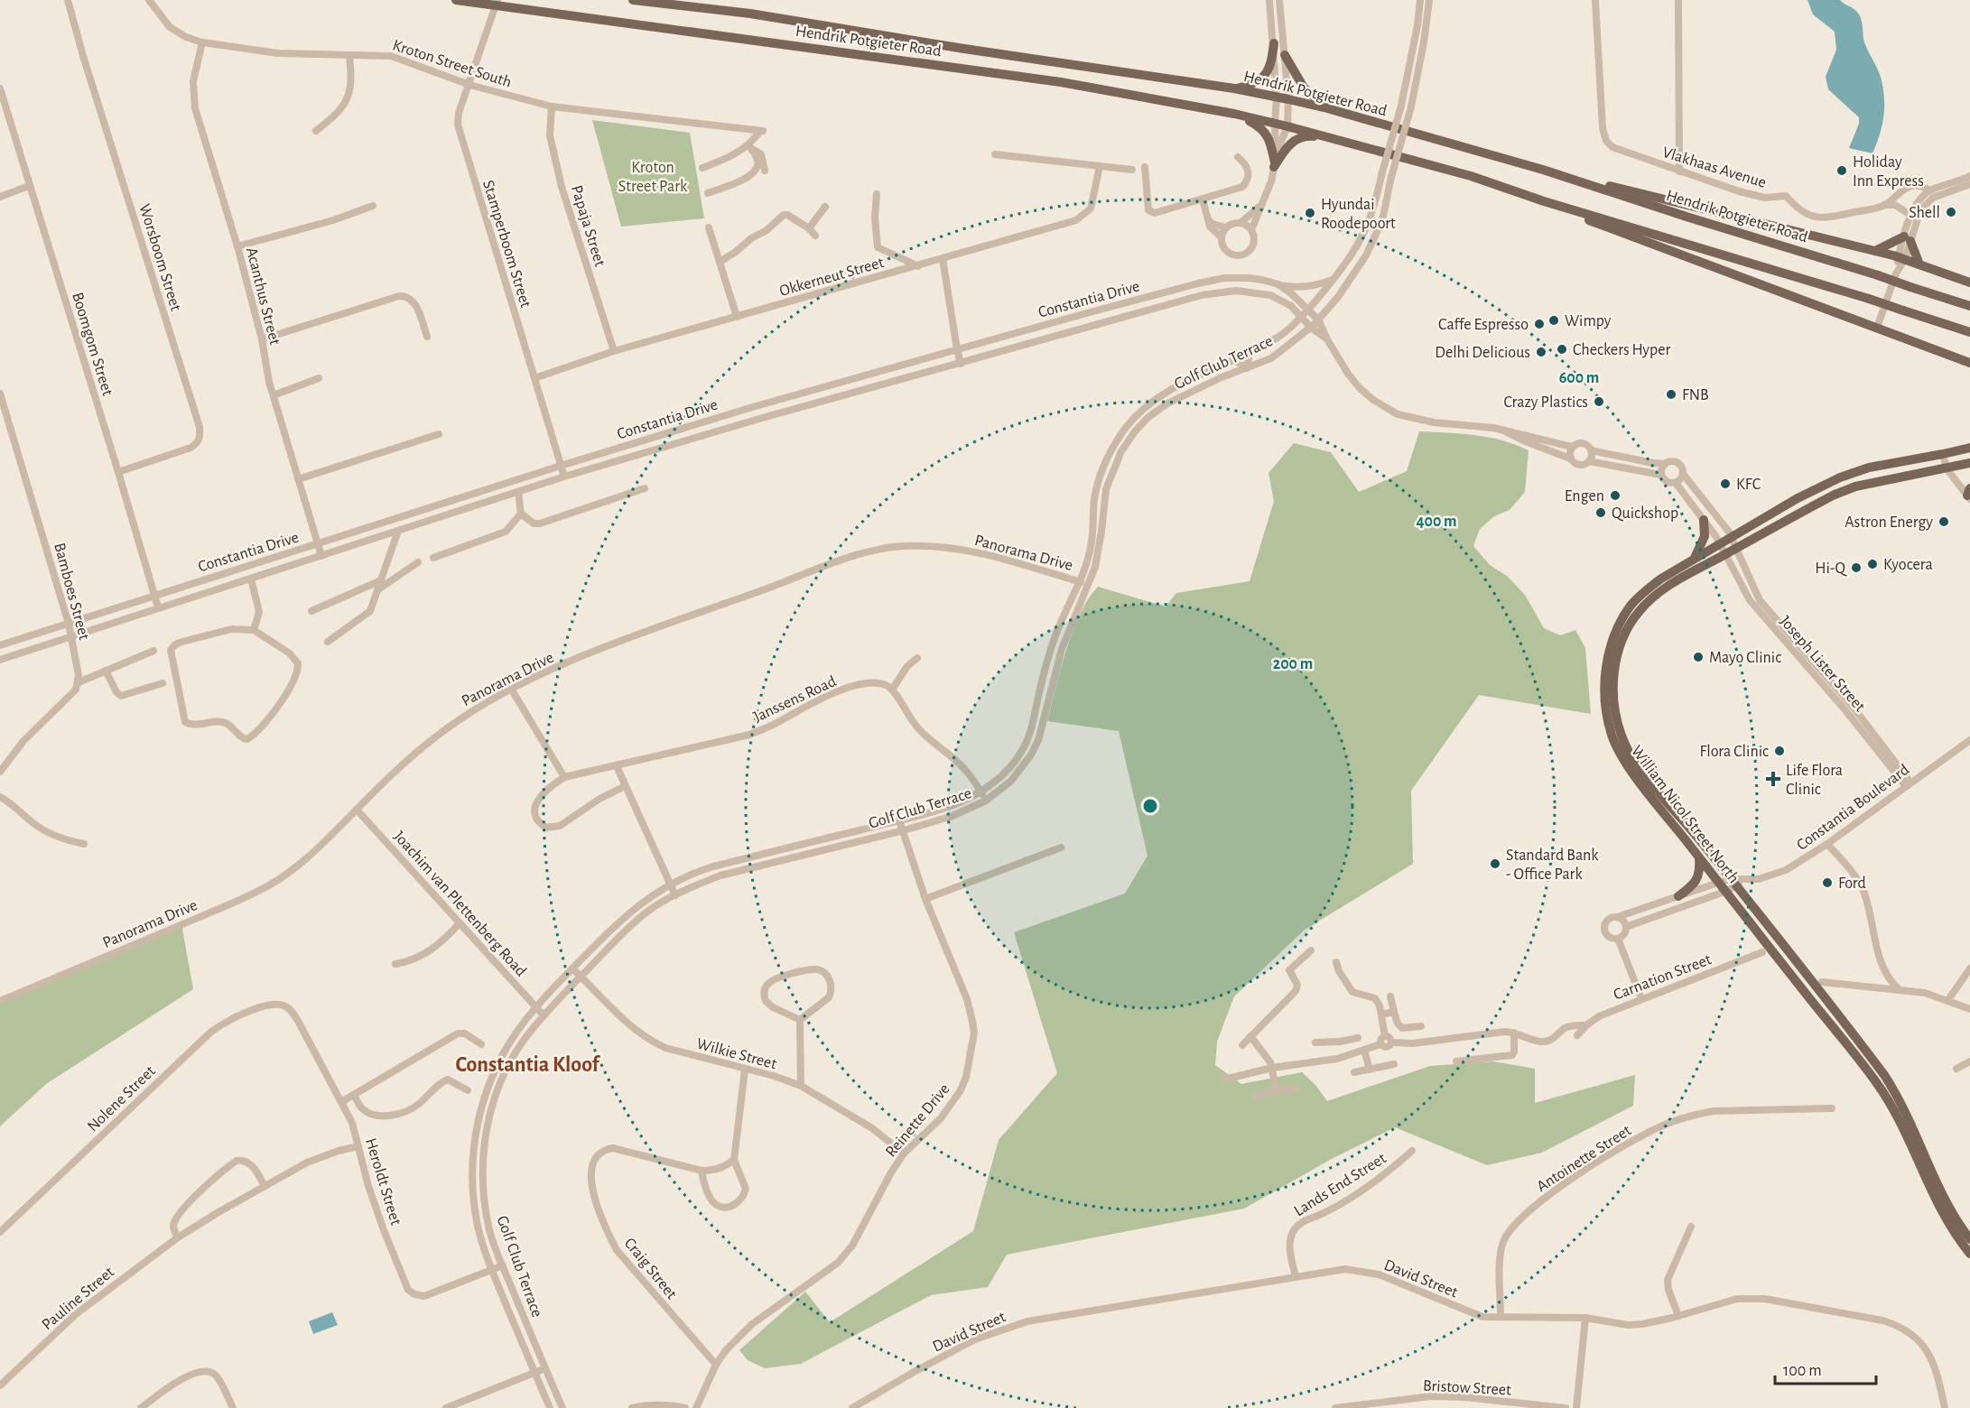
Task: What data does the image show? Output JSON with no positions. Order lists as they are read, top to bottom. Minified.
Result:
{"streets":{"main road":["Hendrik Potgieter Road","William Nicol Street North"],"street":["Kroton Street South","Vlakhaas Avenue","Papaja Street","Stamperboom Street","Worsboom Street","Okkerneut Street","Acanthus Street","Constantia Drive","Boomgom Street","Golf Club Terrace","Panorama Drive","Bamboes Street","Joseph Lister Street","Janssens Road","Constantia Boulevard","Joachim van Plettenberg Road","Carnation Street","Wilkie Street","Nolene Street","Reinette Drive","Antoinette Street","Heroldt Street","Lands End Street","Craig Street","David Street","Pauline Street","Bristow Street"]},"crossings":[["Hendrik Potgieter Road","Stamperboom Street"],["Kroton Street South","Papaja Street"],["Kroton Street South","Stamperboom Street"],["Kroton Street South","Acanthus Street"],["Papaja Street","Okkerneut Street"],["Stamperboom Street","Okkerneut Street"],["Stamperboom Street","Constantia Drive"],["Worsboom Street","Boomgom Street"],["Acanthus Street","Constantia Drive"],["Constantia Drive","Boomgom Street"],["Constantia Drive","Golf Club Terrace"],["Constantia Drive","Bamboes Street"],["Golf Club Terrace","Panorama Drive"],["Golf Club Terrace","Joachim van Plettenberg Road"],["Golf Club Terrace","Wilkie Street"],["Golf Club Terrace","Reinette Drive"],["Golf Club Terrace","Heroldt Street"],["Panorama Drive","Joachim van Plettenberg Road"],["Joseph Lister Street","Constantia Boulevard"],["Joseph Lister Street","William Nicol Street North"],["Constantia Boulevard","William Nicol Street North"],["Wilkie Street","Reinette Drive"],["Nolene Street","Heroldt Street"],["Reinette Drive","Craig Street"],["Antoinette Street","David Street"],["Heroldt Street","Pauline Street"],["Lands End Street","David Street"]],"districts":["Constantia Kloof"],"parks":["Kroton Street Park"],"places":{"other":["Holiday Inn Express","Shell","Hyundai Roodepoort","Wimpy","Caffe Espresso","Checkers Hyper","Delhi Delicious","FNB","Crazy Plastics","KFC","Engen","Quickshop","Astron Energy","Kyocera","Hi-Q","Mayo Clinic","Flora Clinic","Standard Bank - Office Park","Ford"],"health":["Life Flora Clinic"]},"scale_bar":"100 m","rings":["600 m","400 m","200 m"]}
